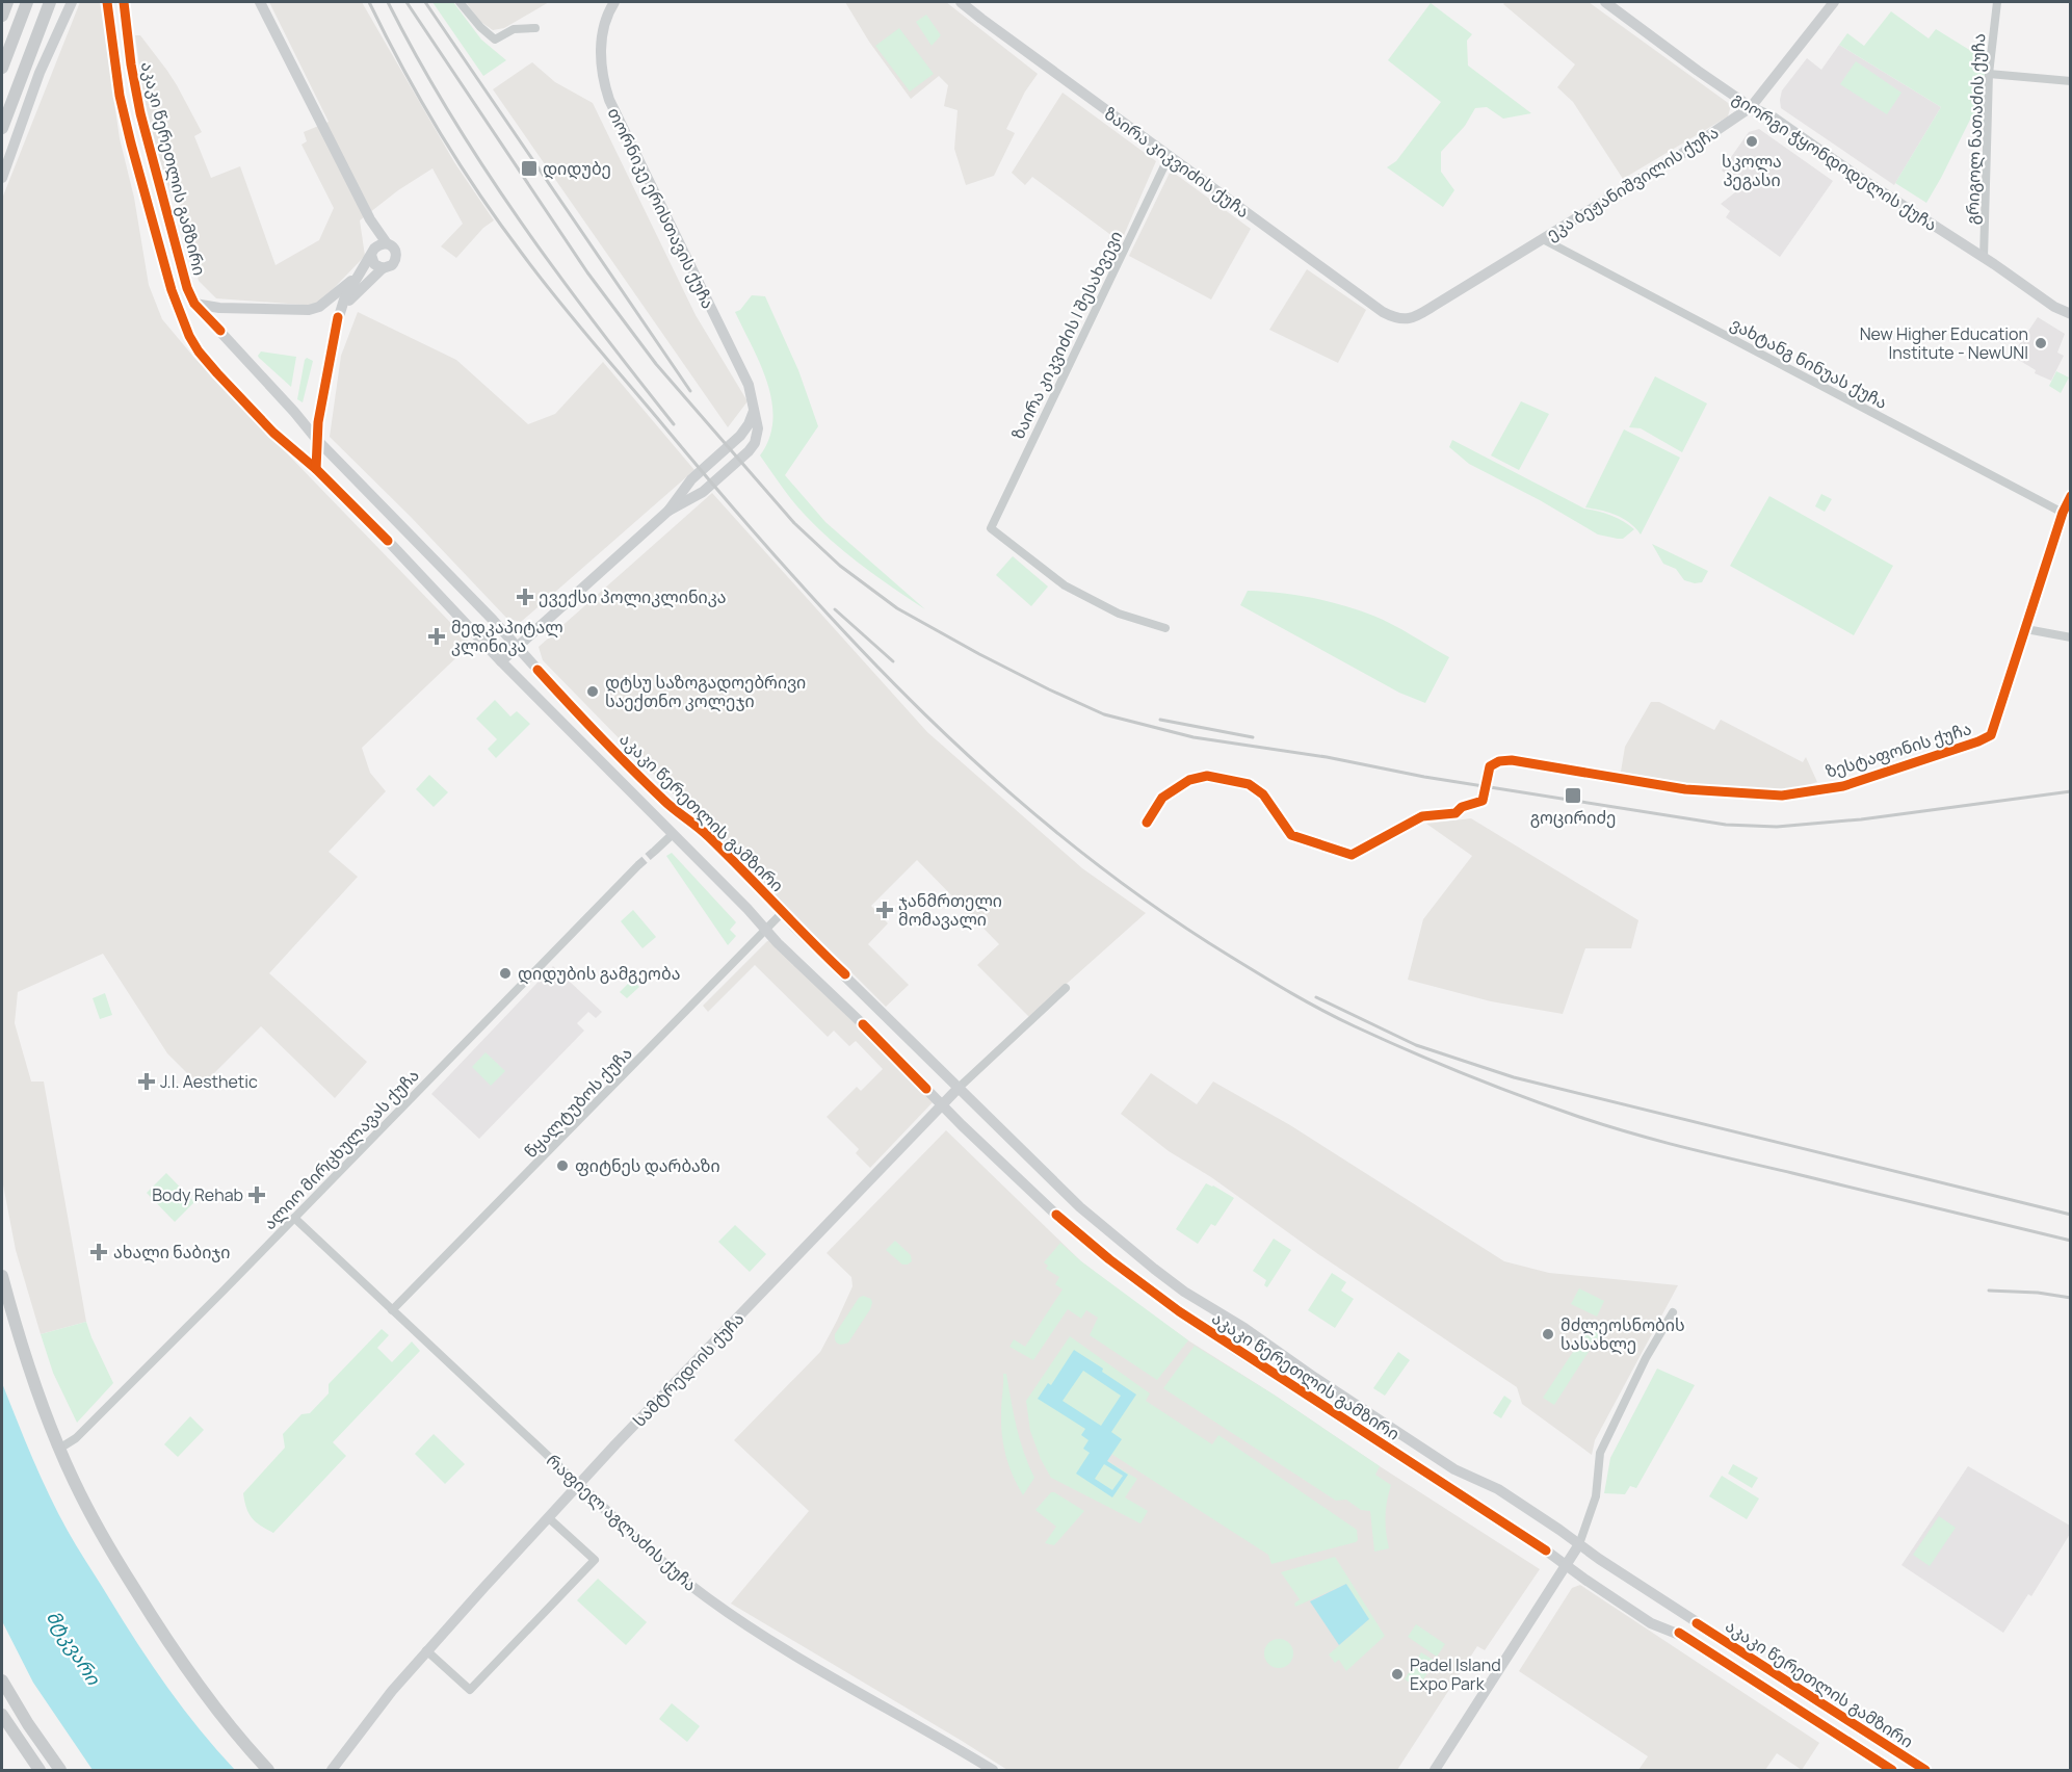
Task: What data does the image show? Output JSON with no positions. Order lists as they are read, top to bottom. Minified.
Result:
{"streets":{"main road":["გიორგი ჭყონდიდელის ქუჩა","ზაირა კიკვიძის ქუჩა","აკაკი წერეთლის გამზირი","ეკა ბეჟანიშვილის ქუჩა","თორნიკე ერისთავის ქუჩა","ზესტაფონის ქუჩა","სამტრედიის ქუჩა","რაფიელ აგლაძის ქუჩა"],"street":["გრიგოლ ნათაძის ქუჩა","ზაირა კიკვიძის I შესახვევი","ვახტანგ ნინუას ქუჩა","წყალტუბოს ქუჩა","ალიო მირცხულავას ქუჩა"]},"crossings":[["გრიგოლ ნათაძის ქუჩა","გიორგი ჭყონდიდელის ქუჩა"],["გიორგი ჭყონდიდელის ქუჩა","ეკა ბეჟანიშვილის ქუჩა"],["ზაირა კიკვიძის ქუჩა","ეკა ბეჟანიშვილის ქუჩა"],["ზაირა კიკვიძის ქუჩა","ზაირა კიკვიძის I შესახვევი"],["აკაკი წერეთლის გამზირი","თორნიკე ერისთავის ქუჩა"],["აკაკი წერეთლის გამზირი","წყალტუბოს ქუჩა"],["აკაკი წერეთლის გამზირი","სამტრედიის ქუჩა"],["ეკა ბეჟანიშვილის ქუჩა","ვახტანგ ნინუას ქუჩა"],["ვახტანგ ნინუას ქუჩა","ზესტაფონის ქუჩა"],["წყალტუბოს ქუჩა","რაფიელ აგლაძის ქუჩა"],["ალიო მირცხულავას ქუჩა","რაფიელ აგლაძის ქუჩა"],["სამტრედიის ქუჩა","რაფიელ აგლაძის ქუჩა"]],"water":["მტკვარი"],"places":{"other":["სკოლა პეგასი","New Higher Education Institute - NewUNI","დტსუ საზოგადოებრივი საექთნო კოლეჯი","დიდუბის გამგეობა","ფიტნეს დარბაზი","მძლეოსნობის სასახლე","Padel Island Expo Park"],"transit":["დიდუბე","გოცირიძე"],"health":["ევექსი პოლიკლინიკა","მედკაპიტალ კლინიკა","ჯანმრთელი მომავალი","J.I. Aesthetic","Body Rehab","ახალი ნაბიჯი"]}}
